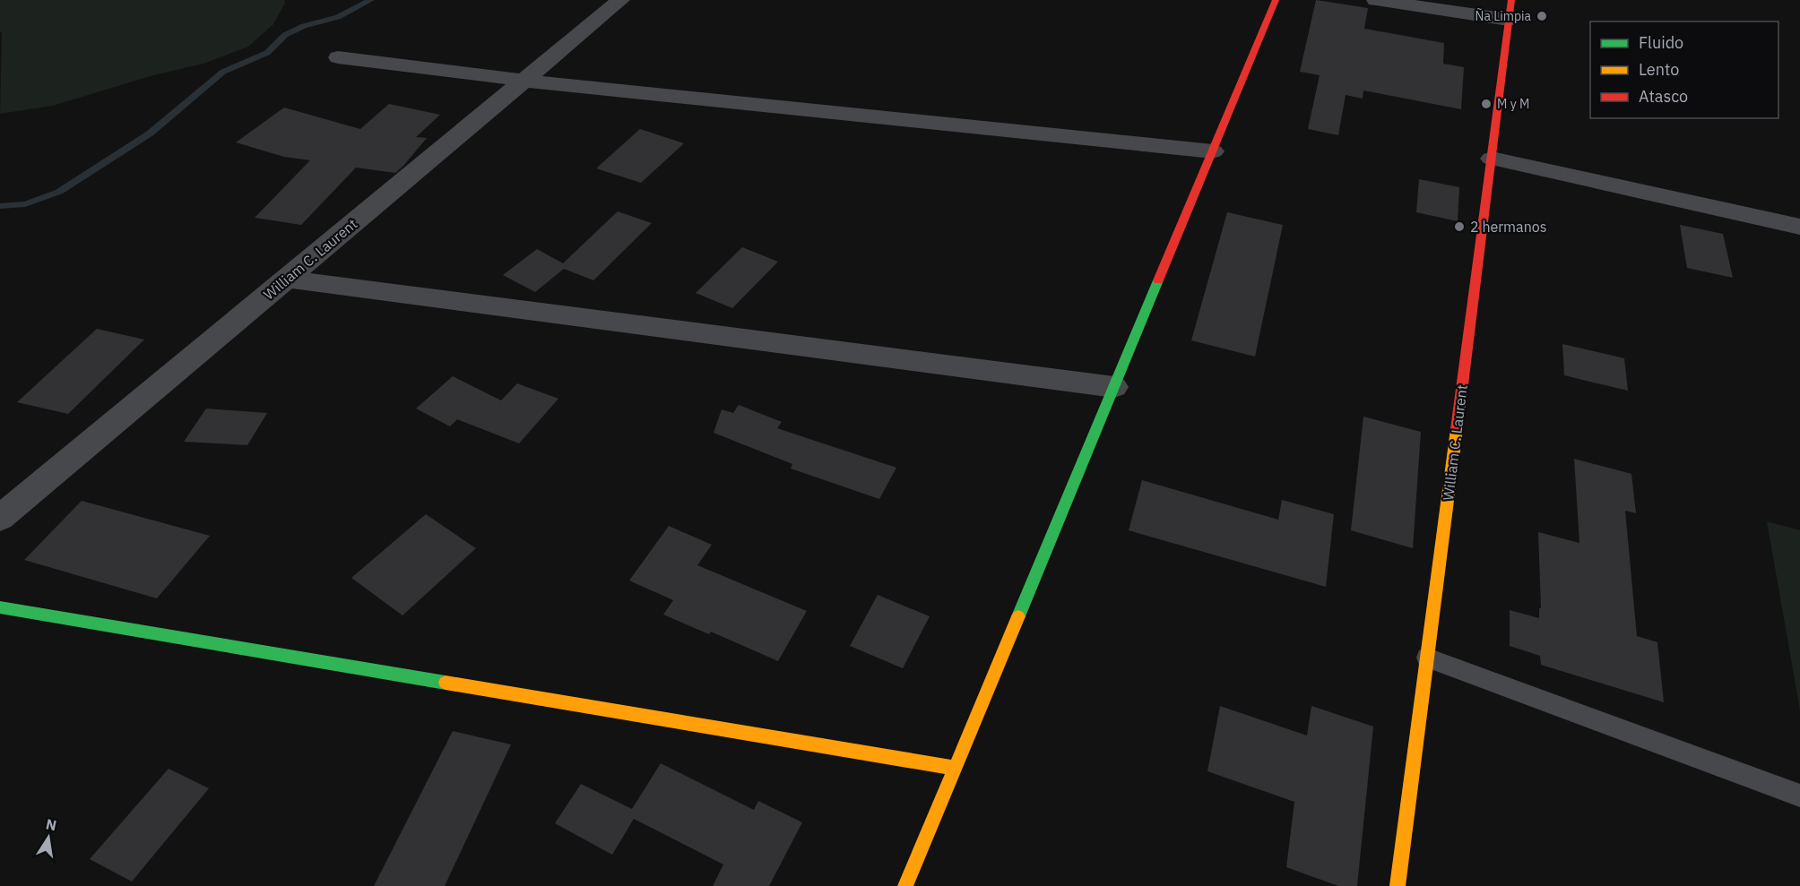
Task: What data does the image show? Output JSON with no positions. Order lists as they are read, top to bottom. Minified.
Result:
{"streets":{"street":["William C. Laurent"]},"places":["Ña Limpia","M y M","2 hermanos"],"legend":["Fluido","Lento","Atasco"],"north":"top"}
